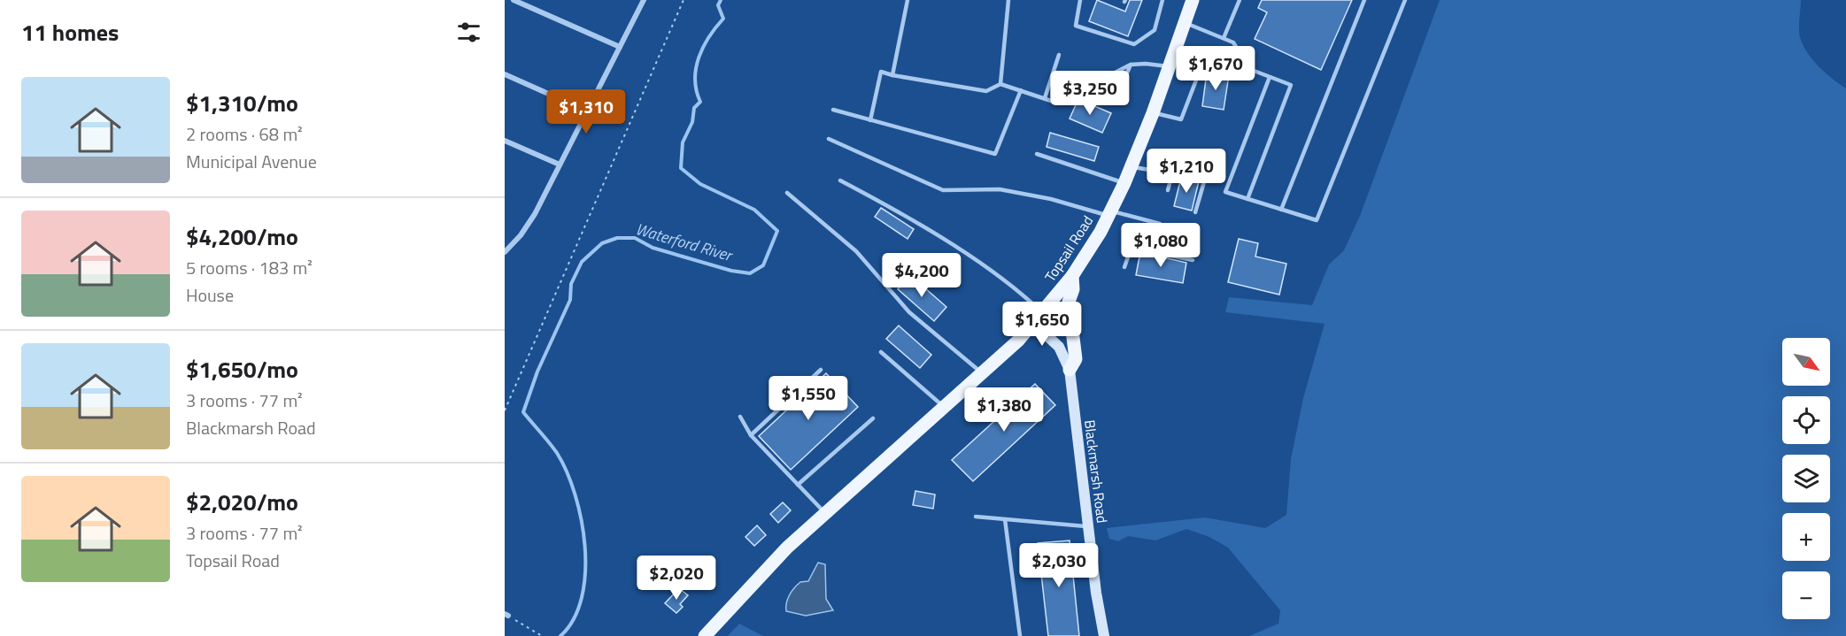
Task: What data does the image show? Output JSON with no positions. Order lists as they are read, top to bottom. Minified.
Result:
{"streets":{"main road":["Topsail Road","Blackmarsh Road"]},"crossings":[["Topsail Road","Blackmarsh Road"]],"water":["Waterford River"],"north":"bottom right","page":{"heading":"11 homes","price":["$1,670","$3,250","$1,310","$1,210","$1,080","$4,200","$1,650","$1,550","$1,380","$2,030","$2,020"],"list":[{"name":"$1,310/mo","note":"2 rooms · 68 m² · Municipal Avenue"},{"name":"$4,200/mo","note":"5 rooms · 183 m² · House"},{"name":"$1,650/mo","note":"3 rooms · 77 m² · Blackmarsh Road"},{"name":"$2,020/mo","note":"3 rooms · 77 m² · Topsail Road"}],"map_buttons":["+","−"]}}
